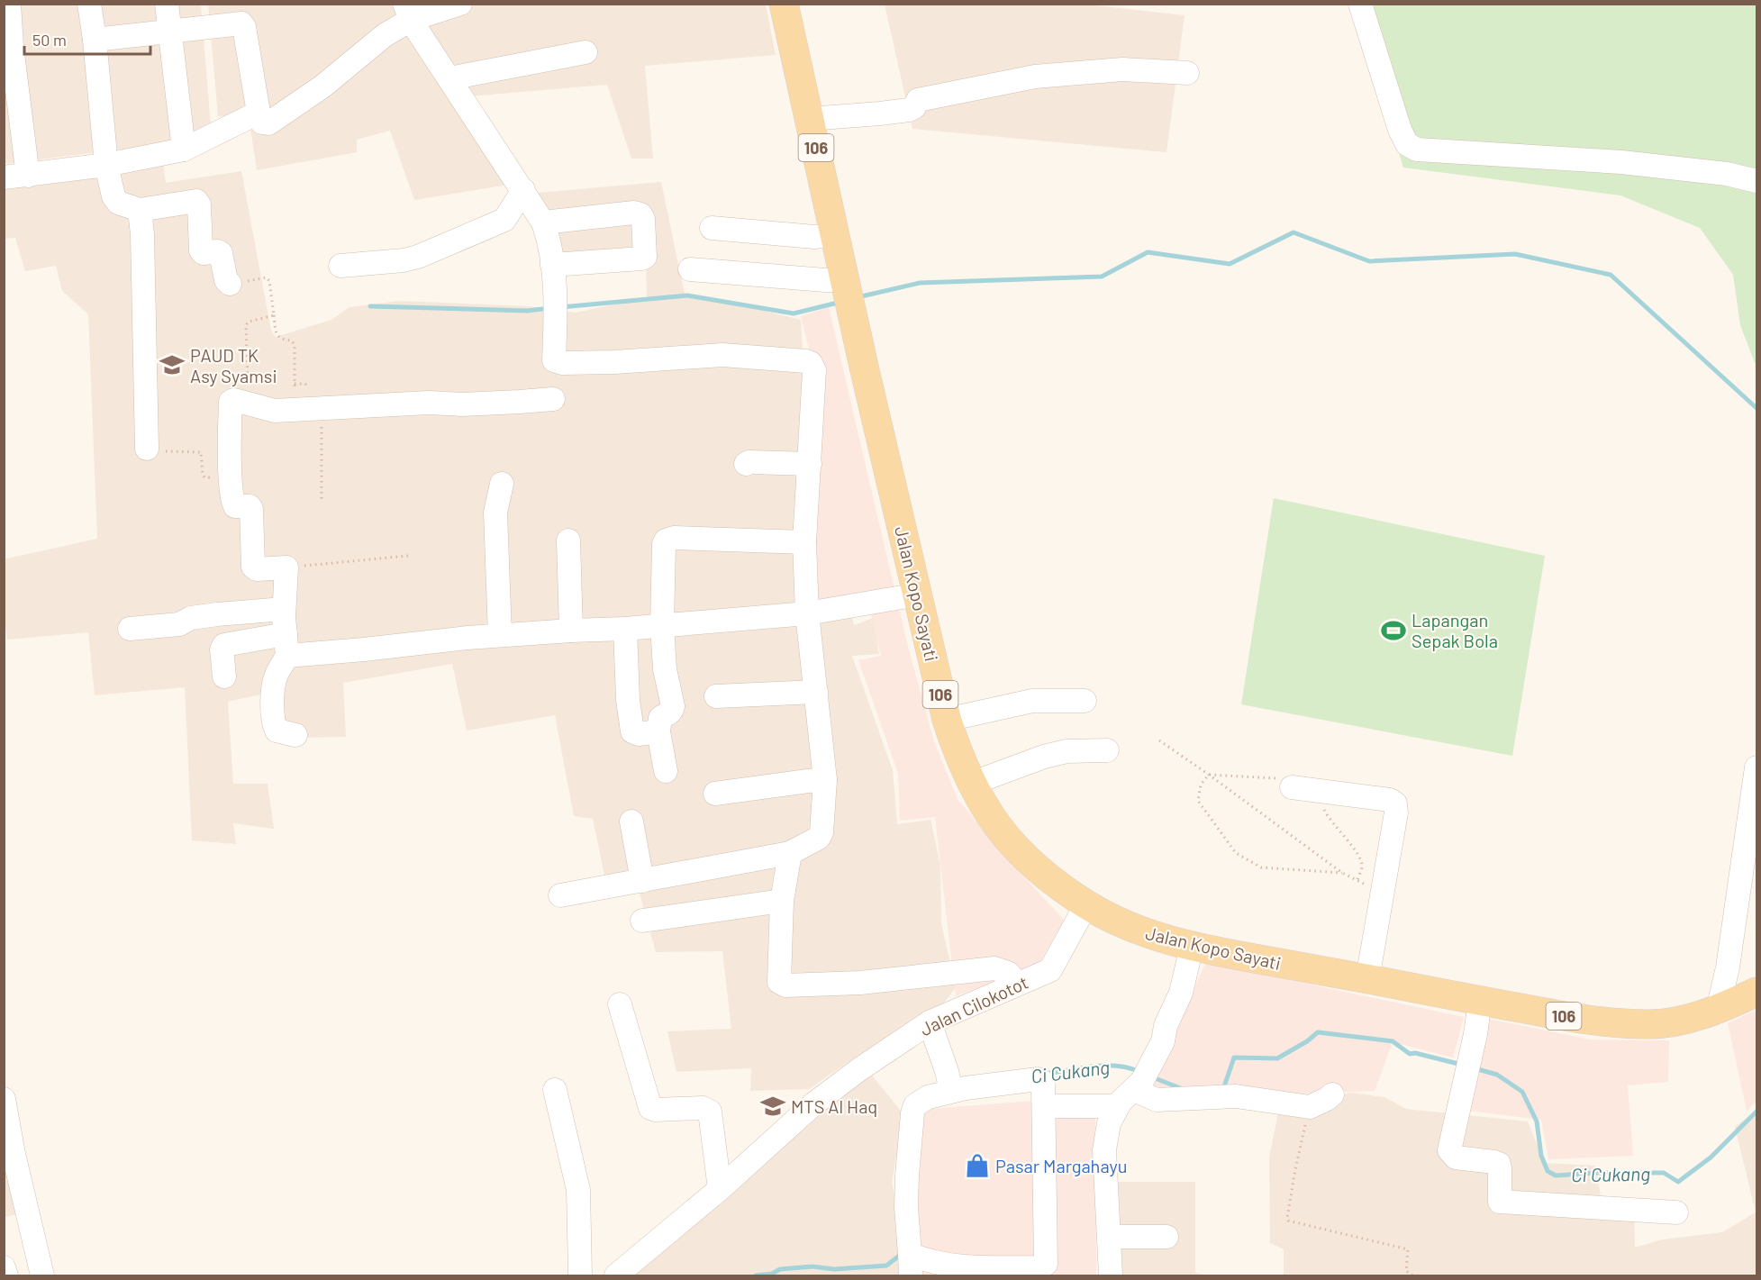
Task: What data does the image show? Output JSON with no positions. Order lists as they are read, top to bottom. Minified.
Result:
{"streets":{"main road":["106","Jalan Kopo Sayati"],"street":["Jalan Cilokotot"]},"crossings":[["Jalan Kopo Sayati","Jalan Cilokotot"]],"water":["Ci Cukang"],"places":{"school or university":["PAUD TK Asy Syamsi","MTS Al Haq"],"sports":["Lapangan Sepak Bola"],"shop":["Pasar Margahayu"]},"scale_bar":"50 m"}
